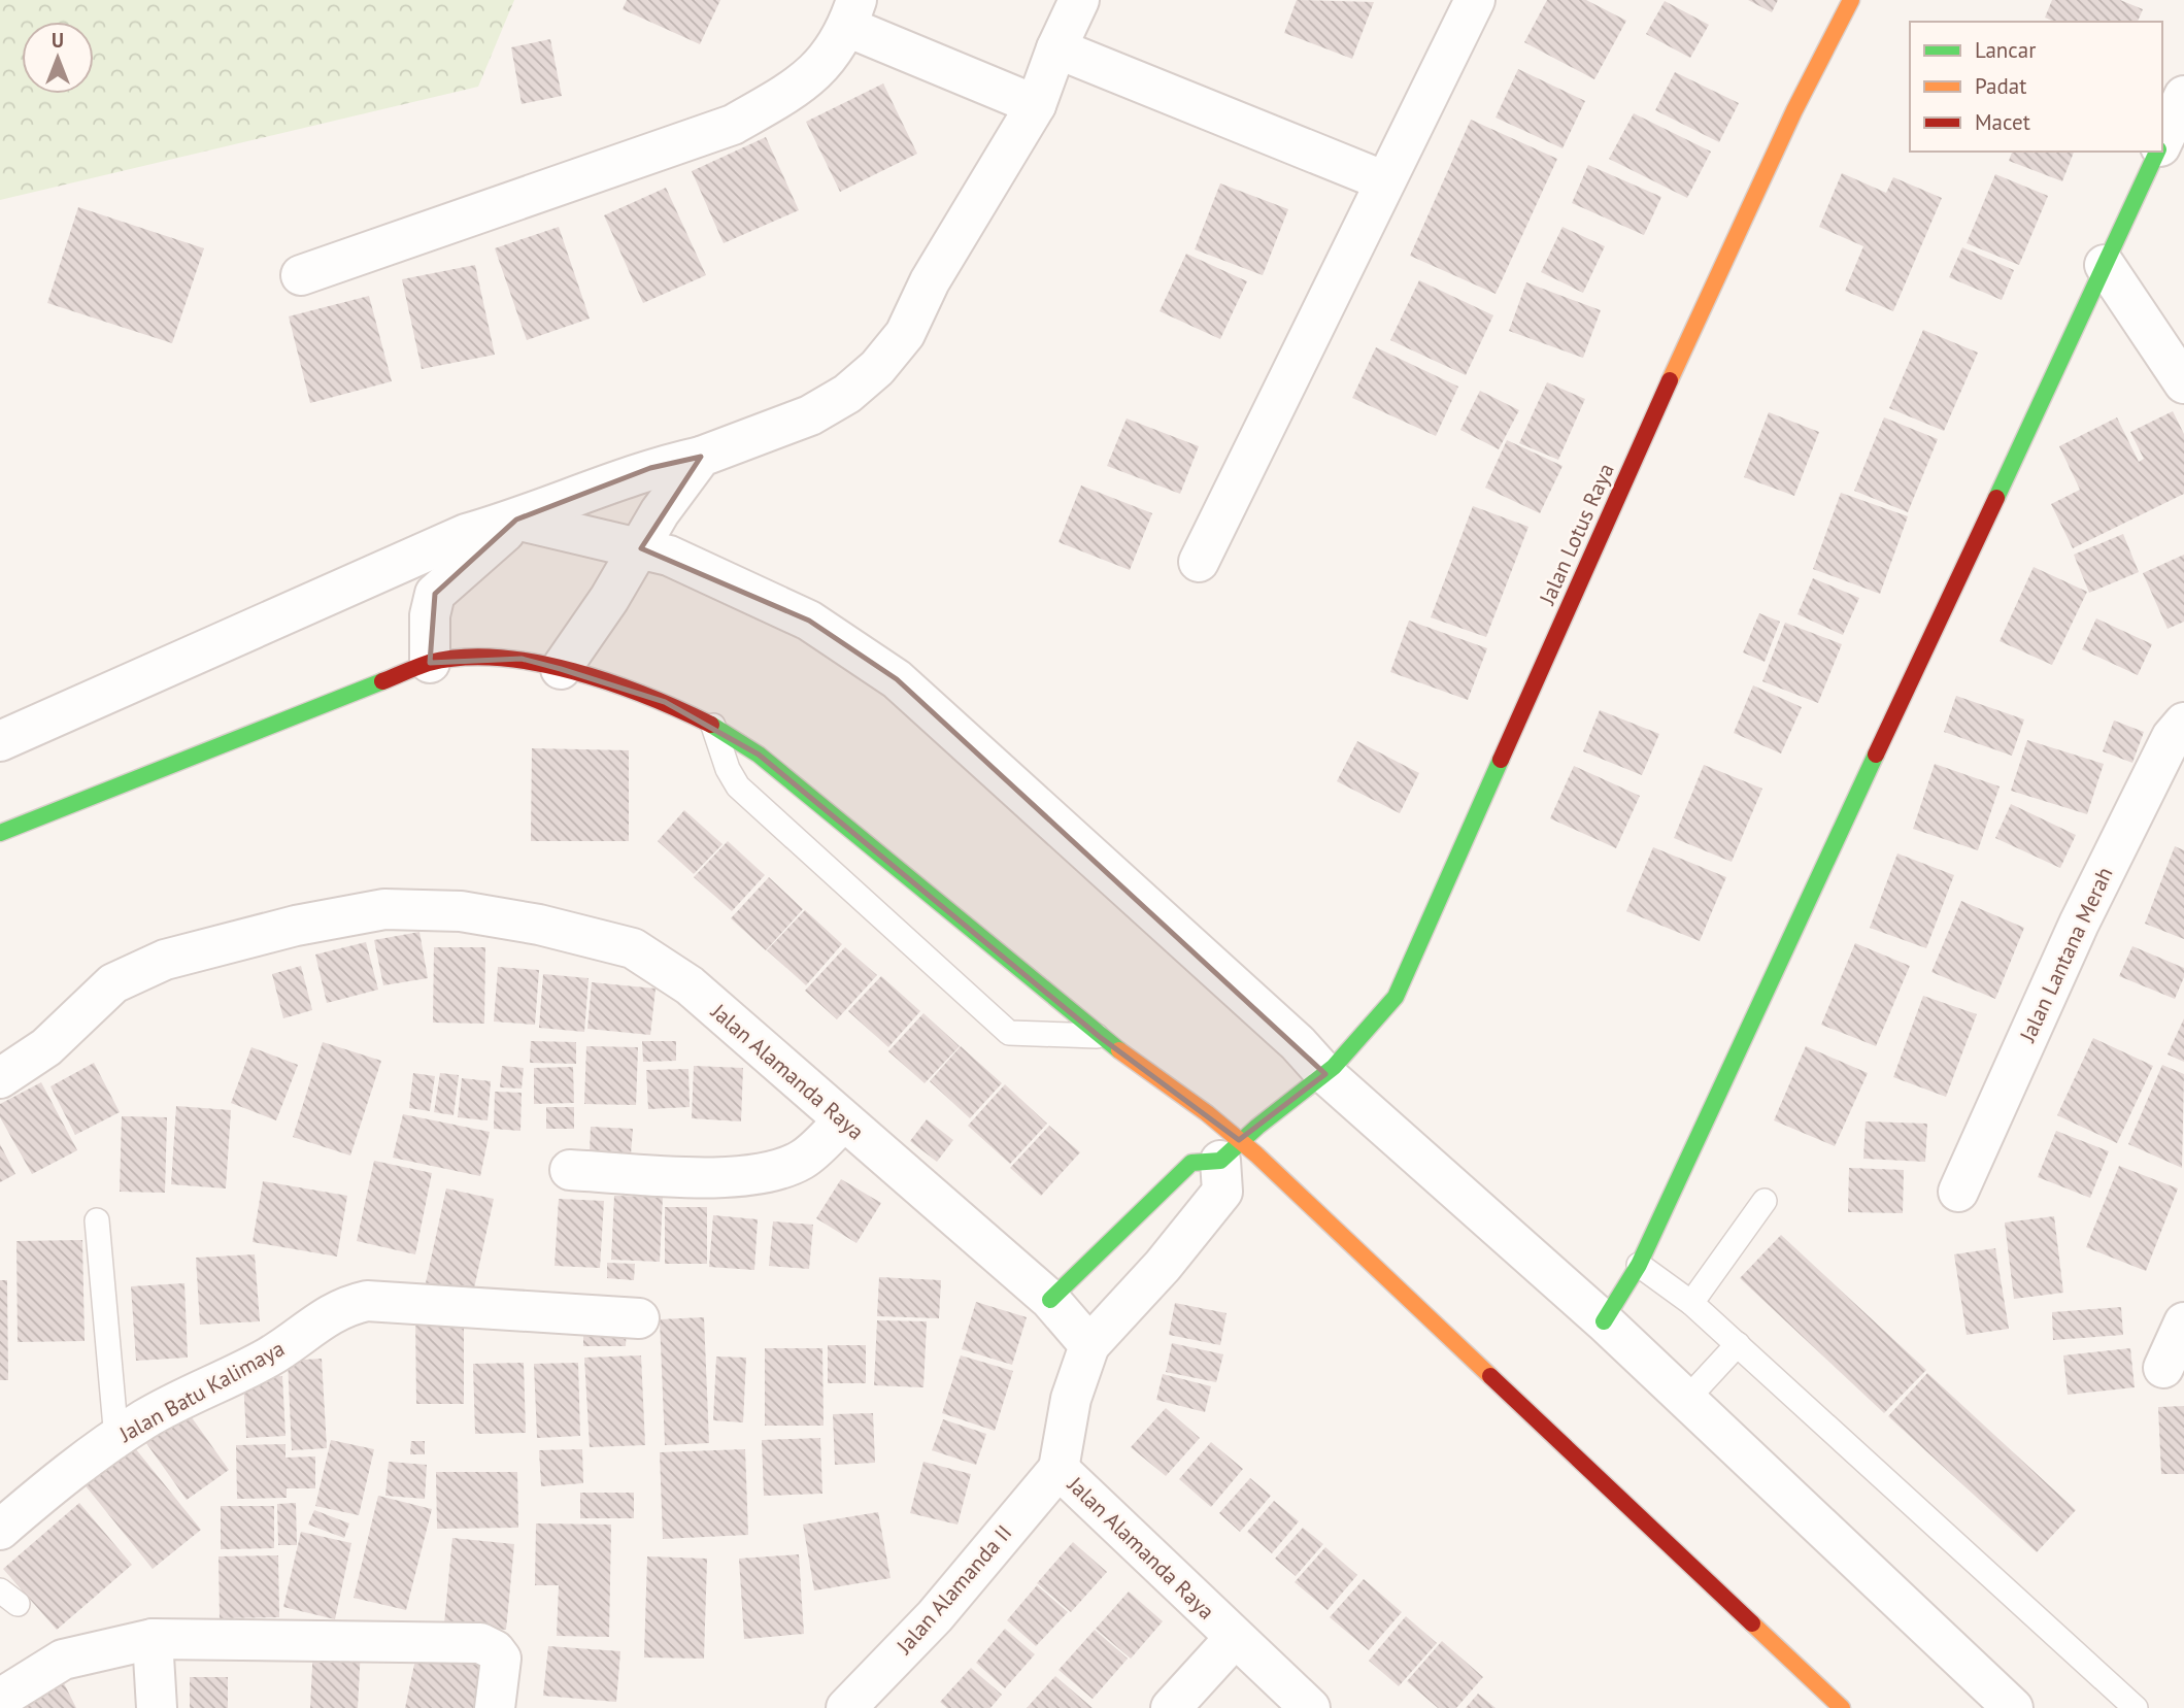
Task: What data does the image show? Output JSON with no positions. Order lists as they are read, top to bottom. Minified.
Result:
{"streets":{"street":["Jalan Lotus Raya","Jalan Lantana Merah","Jalan Alamanda Raya","Jalan Batu Kalimaya","Jalan Alamanda II"]},"crossings":[["Jalan Alamanda Raya","Jalan Alamanda II"]],"legend":["Lancar","Padat","Macet"],"north":"top"}
